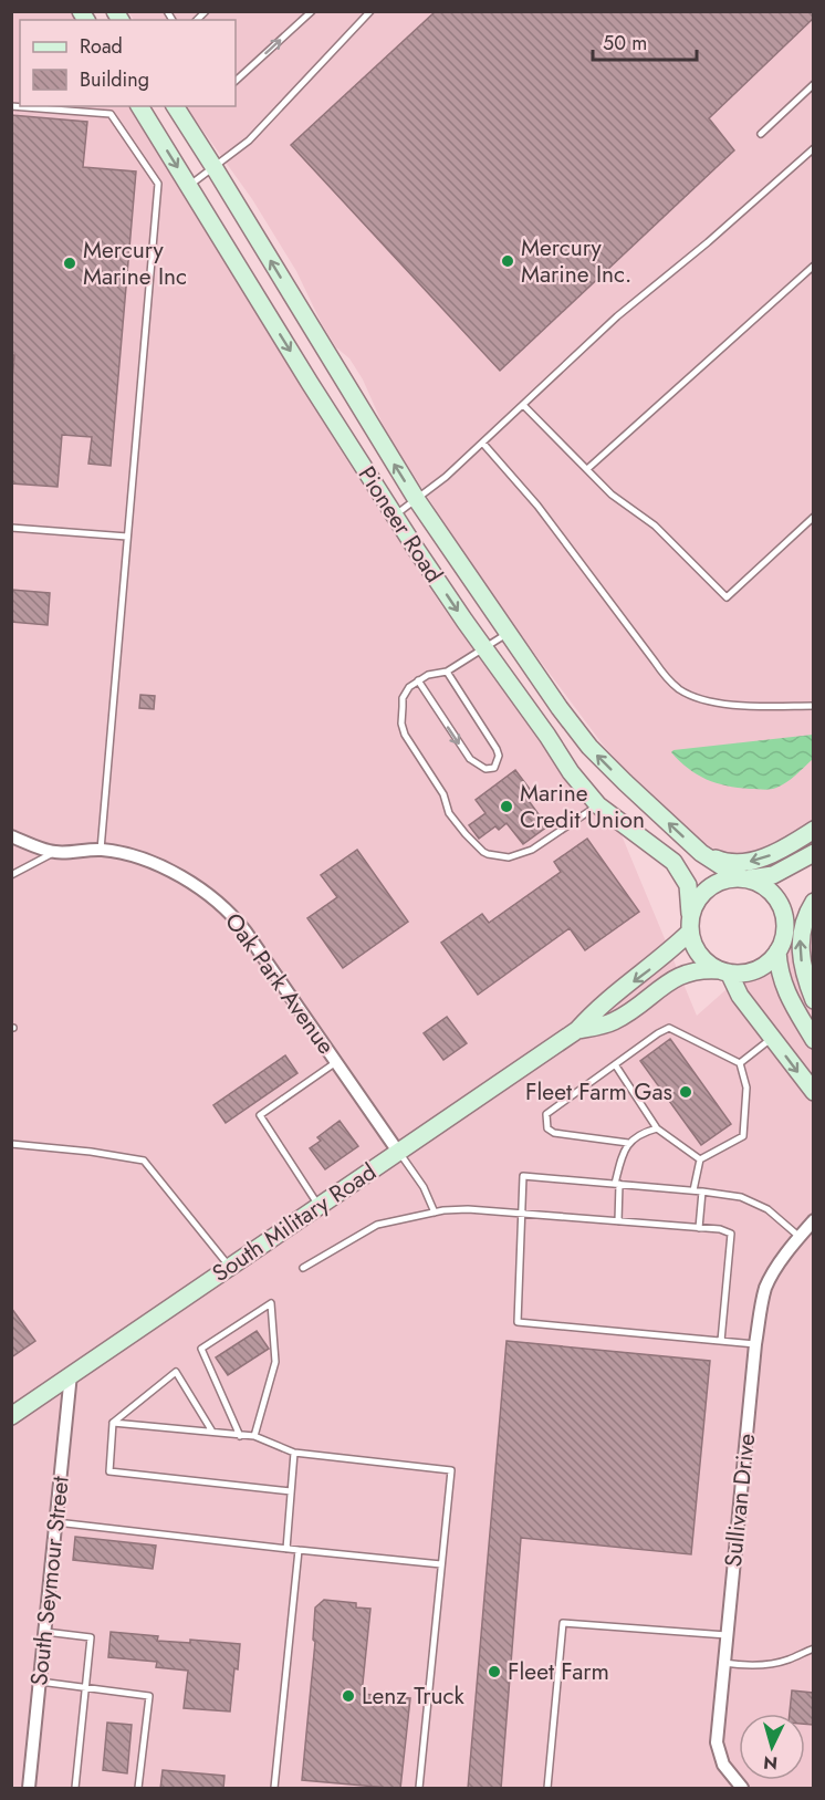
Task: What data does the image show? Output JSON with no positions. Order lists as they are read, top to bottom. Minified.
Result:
{"streets":{"main road":["Pioneer Road","South Military Road"],"street":["Oak Park Avenue","Sullivan Drive","South Seymour Street"]},"crossings":[["Pioneer Road","South Military Road"],["Oak Park Avenue","South Military Road"],["South Military Road","South Seymour Street"]],"places":["Mercury Marine Inc.","Mercury Marine Inc","Marine Credit Union","Fleet Farm Gas","Fleet Farm","Lenz Truck"],"legend":["Road","Building"],"scale_bar":"50 m","north":"bottom"}
